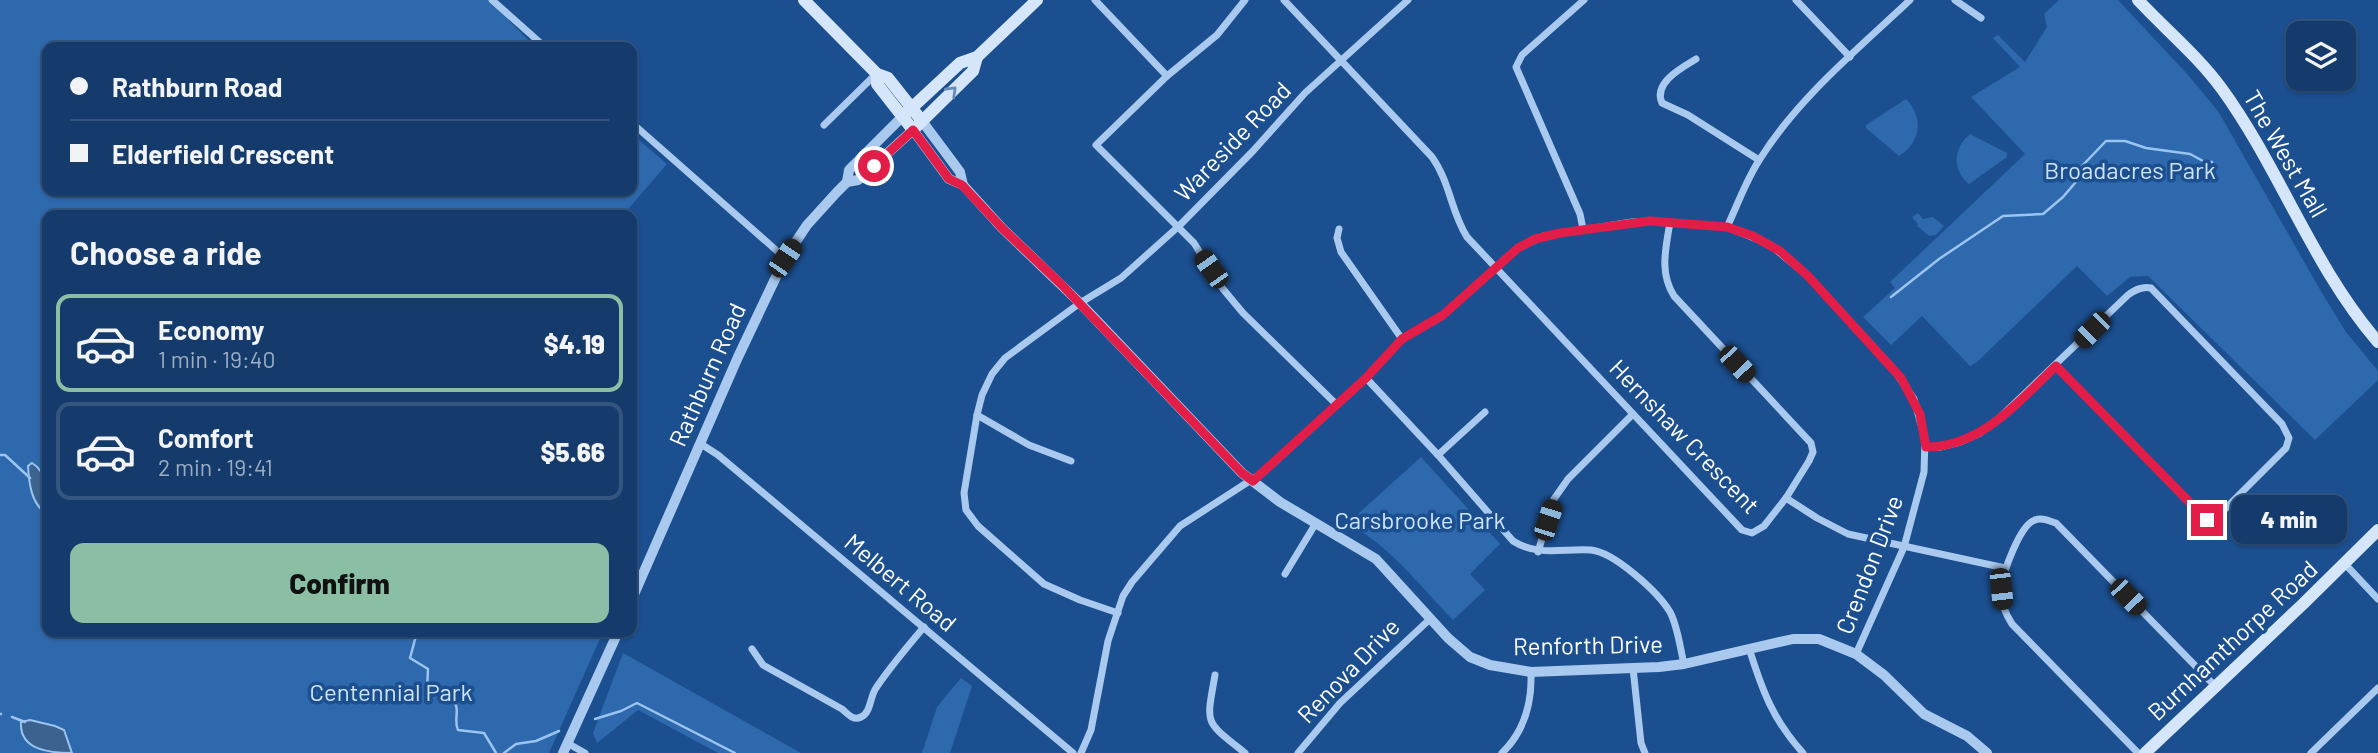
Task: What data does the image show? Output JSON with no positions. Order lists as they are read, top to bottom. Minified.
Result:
{"streets":{"main road":["The West Mall","Rathburn Road","Burnhamthorpe Road","Renforth Drive"],"street":["Wareside Road","Hernshaw Crescent","Crendon Drive","Melbert Road","Renova Drive"]},"crossings":[["Wareside Road","Hernshaw Crescent"],["Wareside Road","Crendon Drive"],["Wareside Road","Renforth Drive"],["Rathburn Road","Melbert Road"],["Rathburn Road","Renforth Drive"],["Hernshaw Crescent","Crendon Drive"],["Crendon Drive","Renforth Drive"],["Renforth Drive","Renova Drive"]],"parks":["Broadacres Park","Carsbrooke Park","Centennial Park"],"page":{"banner":["Rathburn Road","Elderfield Crescent"],"heading":"Choose a ride","list":[{"name":"Economy","note":"1 min · 19:40","value":"$4.19"},{"name":"Comfort","note":"2 min · 19:41","value":"$5.66"}],"bubble":"4 min","buttons":"Confirm"}}
